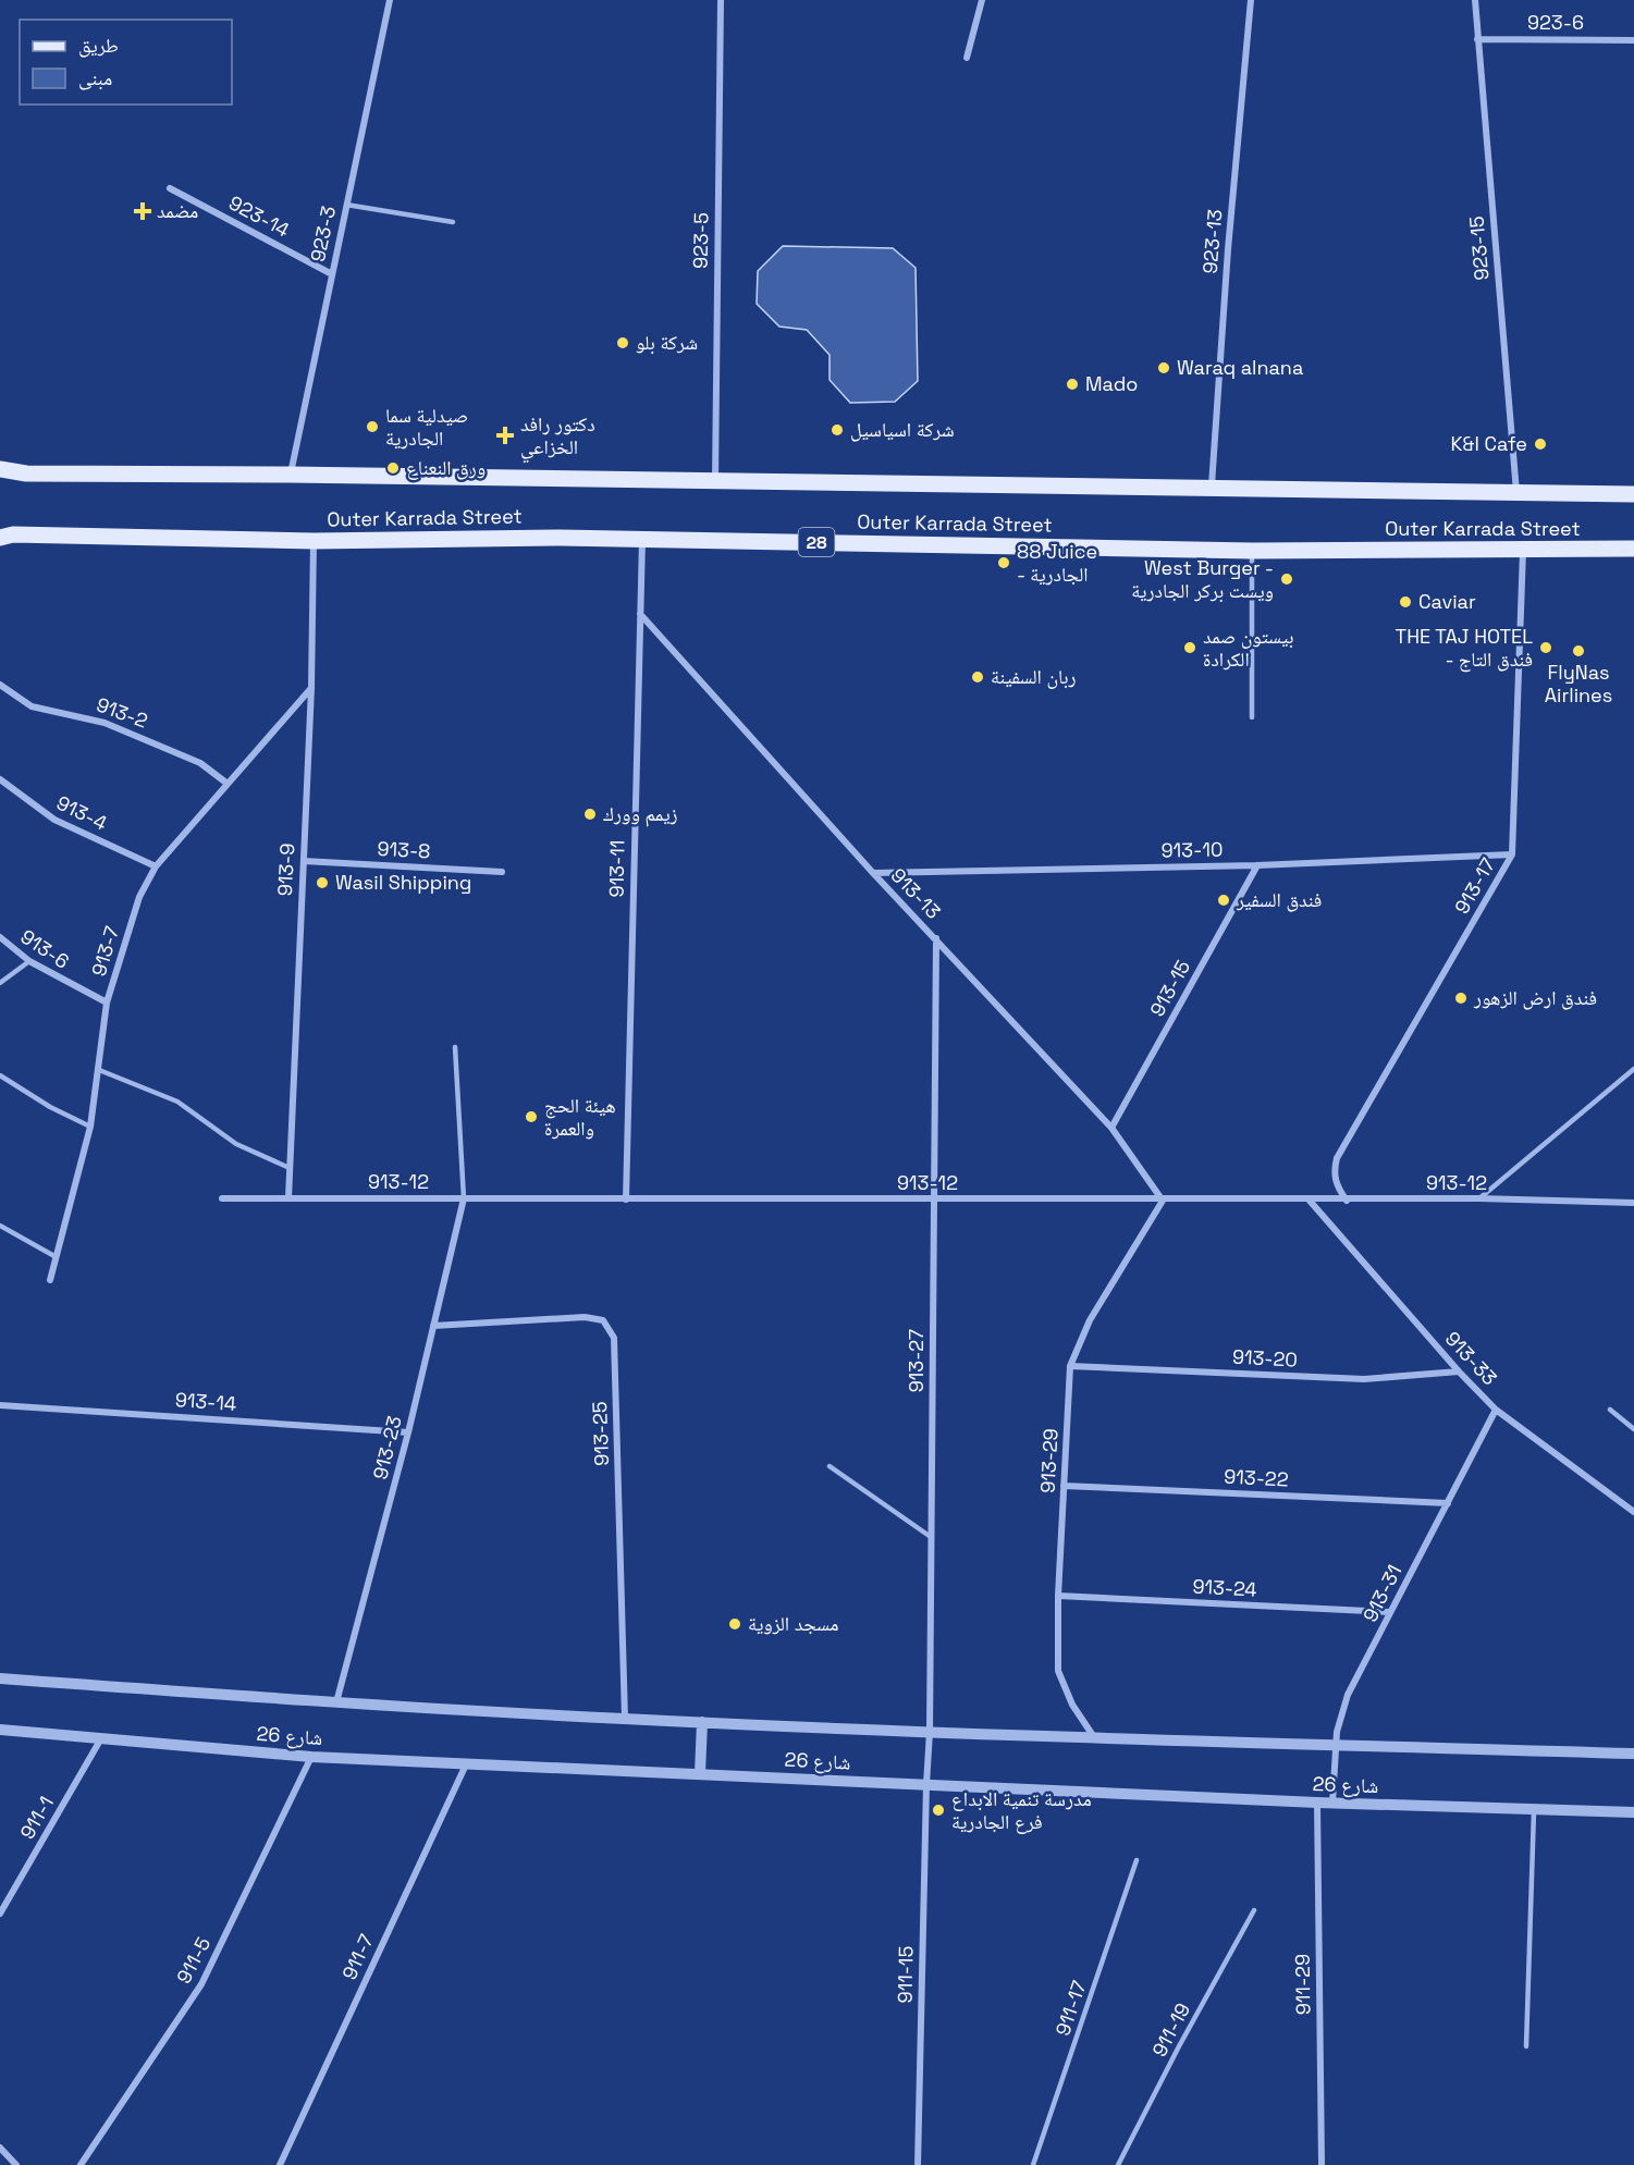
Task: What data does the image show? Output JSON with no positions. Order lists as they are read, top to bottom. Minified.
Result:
{"streets":{"main road":["Outer Karrada Street","28"],"street":["923-6","923-14","923-3","923-5","923-13","923-15","913-2","913-4","913-8","913-10","913-11","913-9","913-17","913-13","913-6","913-7","913-15","913-12","913-20","913-33","913-27","913-14","913-25","913-23","913-29","913-22","913-24","913-31","شارع 26","911-1","911-7","911-5","911-15","911-29"],"lane":["911-17","911-19"]},"crossings":[["923-6","923-15"],["923-14","923-3"],["923-3","Outer Karrada Street"],["923-5","Outer Karrada Street"],["923-13","Outer Karrada Street"],["923-15","Outer Karrada Street"],["Outer Karrada Street","913-11"],["Outer Karrada Street","913-9"],["Outer Karrada Street","913-17"],["913-2","913-7"],["913-4","913-7"],["913-8","913-9"],["913-10","913-17"],["913-10","913-13"],["913-10","913-15"],["913-11","913-13"],["913-11","913-12"],["913-9","913-7"],["913-9","913-12"],["913-17","913-12"],["913-13","913-15"],["913-13","913-12"],["913-13","913-27"],["913-13","913-29"],["913-6","913-7"],["913-12","913-33"],["913-12","913-27"],["913-12","913-23"],["913-12","913-29"],["913-20","913-33"],["913-20","913-29"],["913-33","913-31"],["913-27","شارع 26"],["913-27","911-15"],["913-14","913-23"],["913-25","913-23"],["913-25","شارع 26"],["913-23","شارع 26"],["913-29","913-22"],["913-29","913-24"],["913-29","شارع 26"],["913-22","913-31"],["913-24","913-31"],["913-31","شارع 26"],["شارع 26","911-1"],["شارع 26","911-7"],["شارع 26","911-5"],["شارع 26","911-15"],["شارع 26","911-29"]],"places":{"health":["مضمد","دكتور رافد الخزاعي"],"other":["شركة بلو","Waraq alnana","Mado","صيدلية سما الجادرية","شركة اسياسيل","K&I Cafe","ورق النعناع","88 Juice - الجادرية","West Burger - ويست بركر الجادرية","Caviar","بيستون صمد الكرادة","THE TAJ HOTEL - فندق التاج","FlyNas Airlines","ربان السفينة","زيمم وورك","Wasil Shipping","فندق السفير","فندق ارض الزهور","هيئة الحج والعمرة","مسجد الزوية","مدرسة تنمية الابداع فرع الجادرية"]},"legend":["طريق","مبنى"]}
